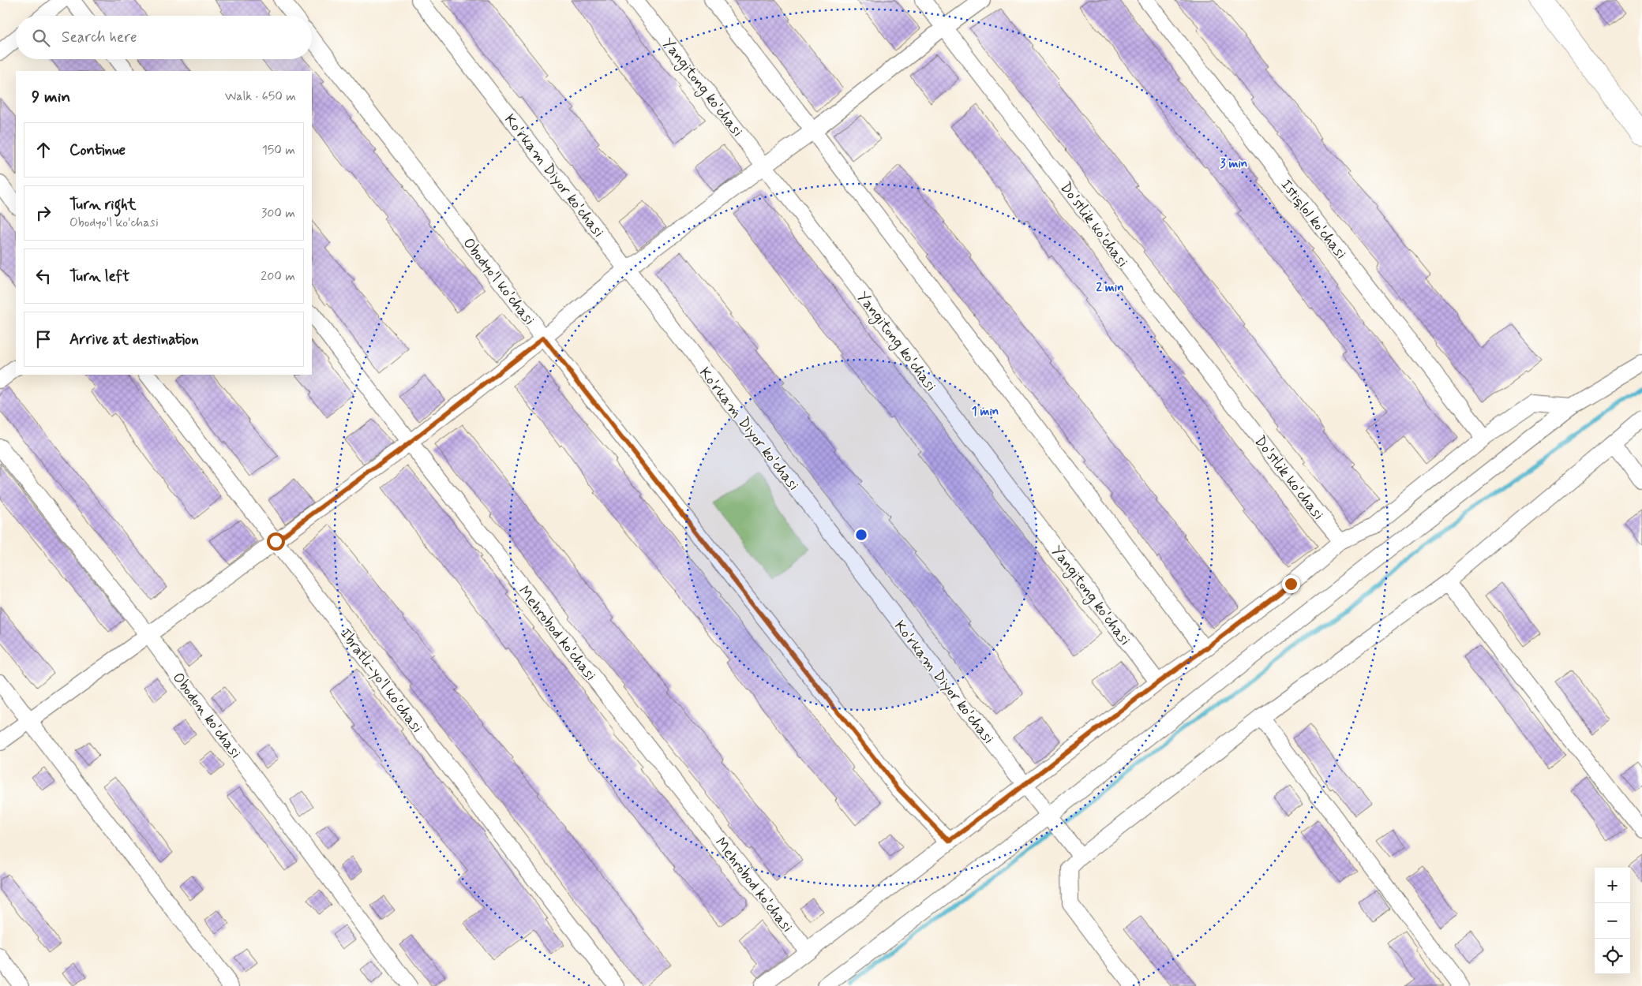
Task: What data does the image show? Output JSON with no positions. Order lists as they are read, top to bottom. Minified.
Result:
{"streets":{"street":["Yangitong ko'chasi","Ko'rkam Diyor ko'chasi","Istiqlol ko'chasi","Do'stlik ko'chasi","Obodyo'l ko'chasi","Mehrobod ko'chasi","Ibratli-yo'l ko'chasi","Obodon ko'chasi"]},"page":{"search":"Search here","heading":["9 min","Walk · 650 m"],"list":[["Continue","150 m"],["Turn right","Obodyo'l ko'chasi","300 m"],["Turn left","200 m"],"Arrive at destination"],"map_buttons":["+","−"]},"rings":["3 min","2 min","1 min"]}
